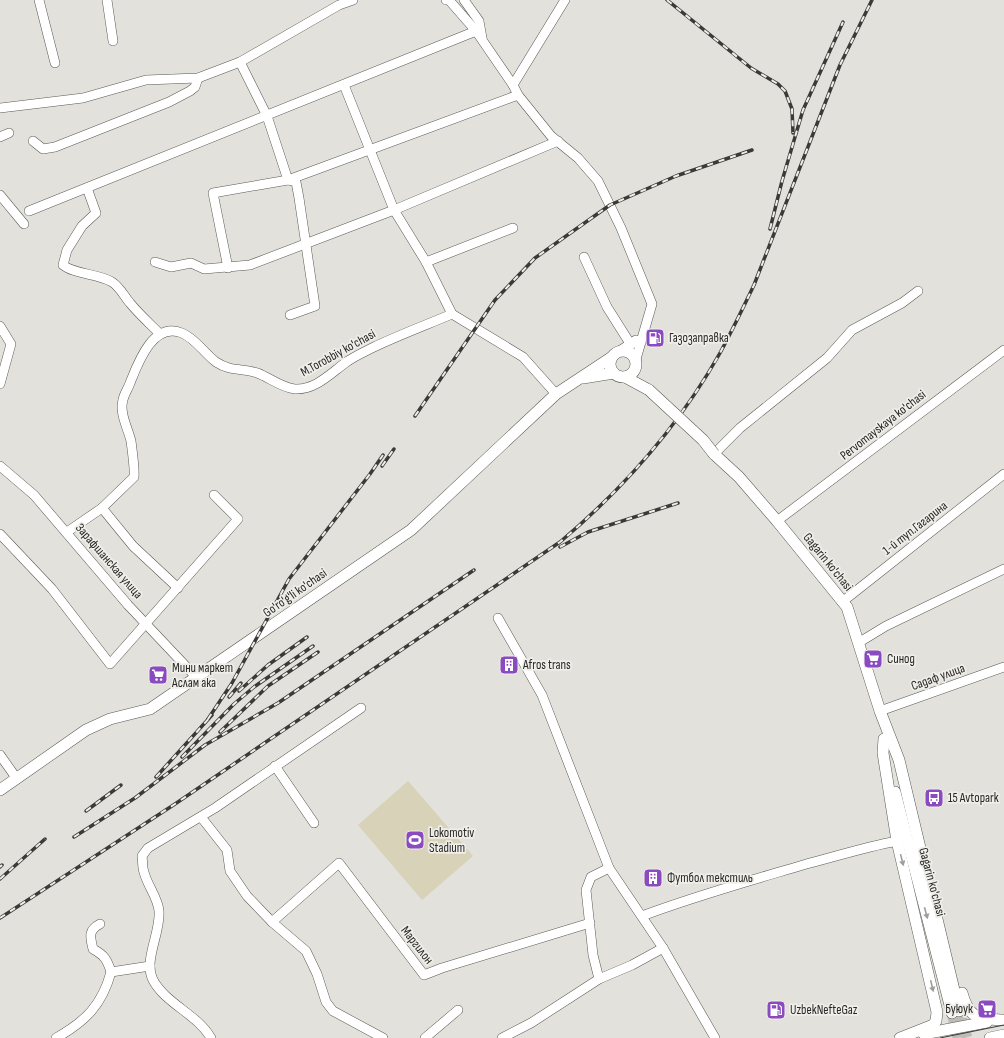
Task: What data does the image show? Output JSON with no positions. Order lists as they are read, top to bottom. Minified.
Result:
{"streets":{"main road":["Gagarin ko'chasi","Go'ro'g'li ko'chasi"],"street":["M.Torobbiy ko'chasi","Pervomayskaya ko'chasi","1-й туп.Гагарина","Зарафшанская улица","Садаф улица","Маргилон"]},"crossings":[["Pervomayskaya ko'chasi","Gagarin ko'chasi"],["1-й туп.Гагарина","Gagarin ko'chasi"],["Зарафшанская улица","Go'ro'g'li ko'chasi"],["Gagarin ko'chasi","Садаф улица"]],"places":{"fuel station":["Газозаправка","UzbekNefteGaz"],"supermarket":["Синод","Мини маркет Аслам ака","Буюук"],"building":["Afros trans","Футбол текстиль"],"bus stop":["15 Avtopark"],"sports":["Lokomotiv Stadium"]}}
